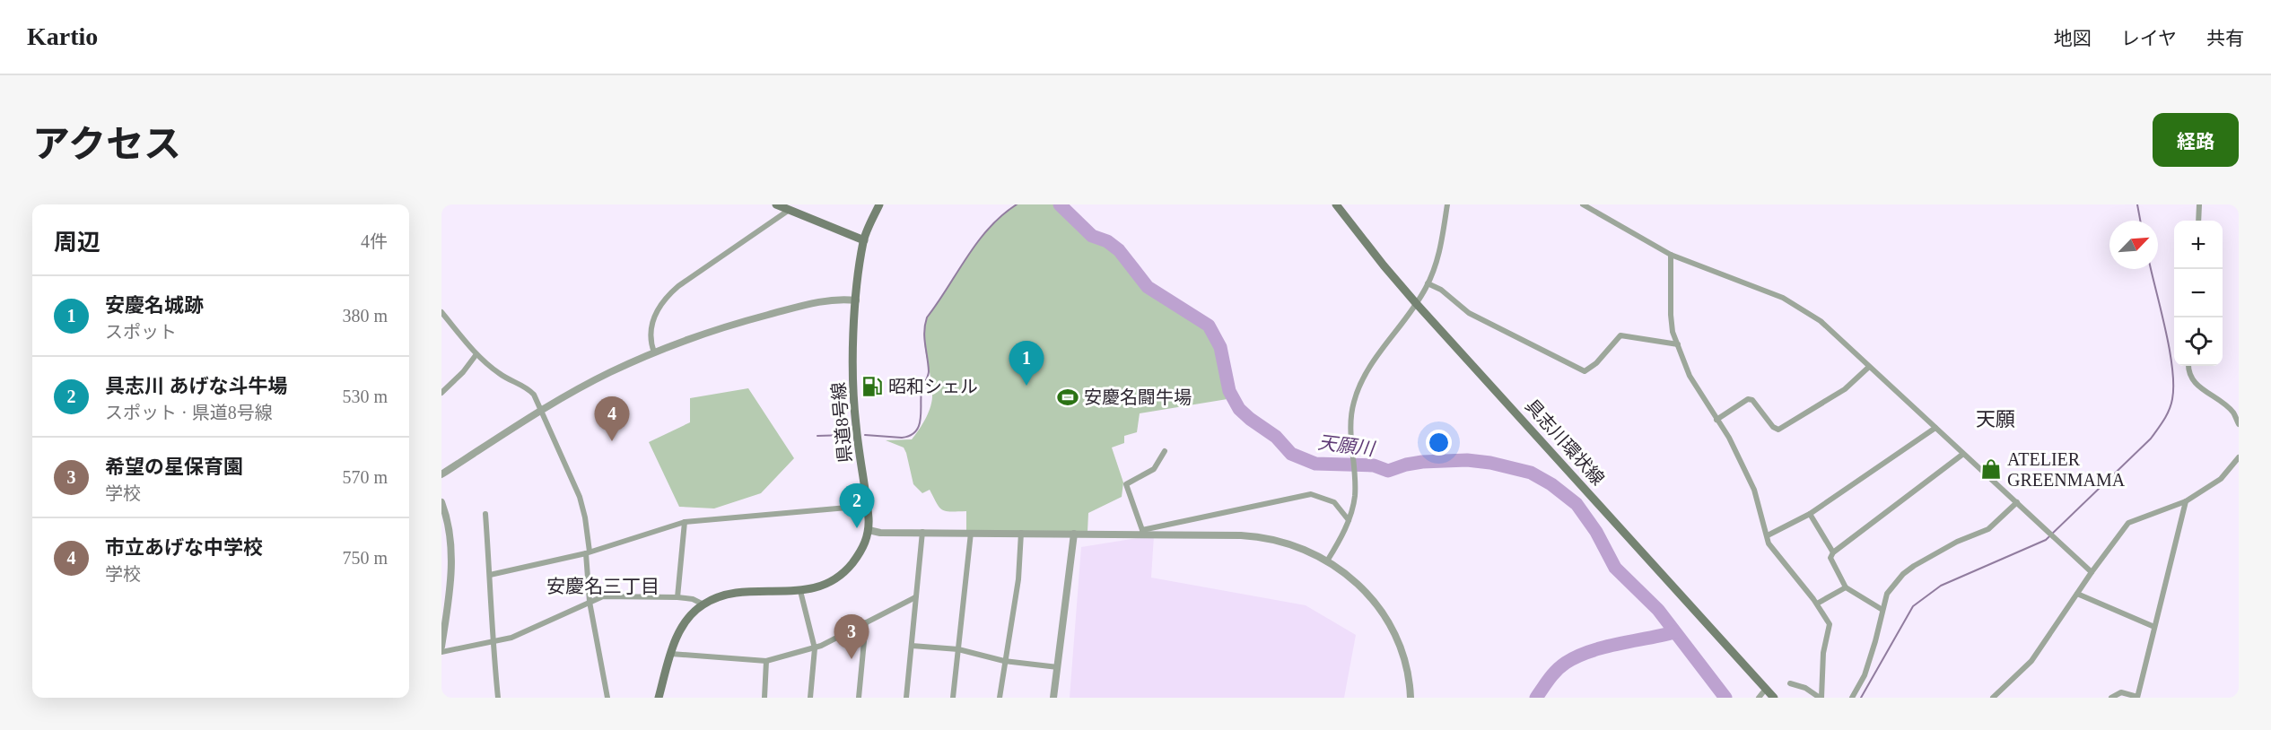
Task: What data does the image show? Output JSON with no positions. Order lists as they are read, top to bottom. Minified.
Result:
{"streets":{"main road":["県道8号線","具志川環状線"]},"districts":["天願","安慶名三丁目"],"water":["天願川"],"places":{"fuel station":["昭和シェル"],"sports":["安慶名闘牛場"],"shop":["ATELIER GREENMAMA"]},"north":"top right","page":{"header":"Kartio","nav":["地図","レイヤ","共有"],"title":"アクセス","buttons":"経路","heading":["周辺","4件"],"map_buttons":["+","−"],"list":[{"mark":"1","name":"安慶名城跡","note":"スポット","value":"380 m"},{"mark":"2","name":"具志川 あげな斗牛場","note":"スポット · 県道8号線","value":"530 m"},{"mark":"3","name":"希望の星保育園","note":"学校","value":"570 m"},{"mark":"4","name":"市立あげな中学校","note":"学校","value":"750 m"}],"pins":["1","4","2","3"]}}
